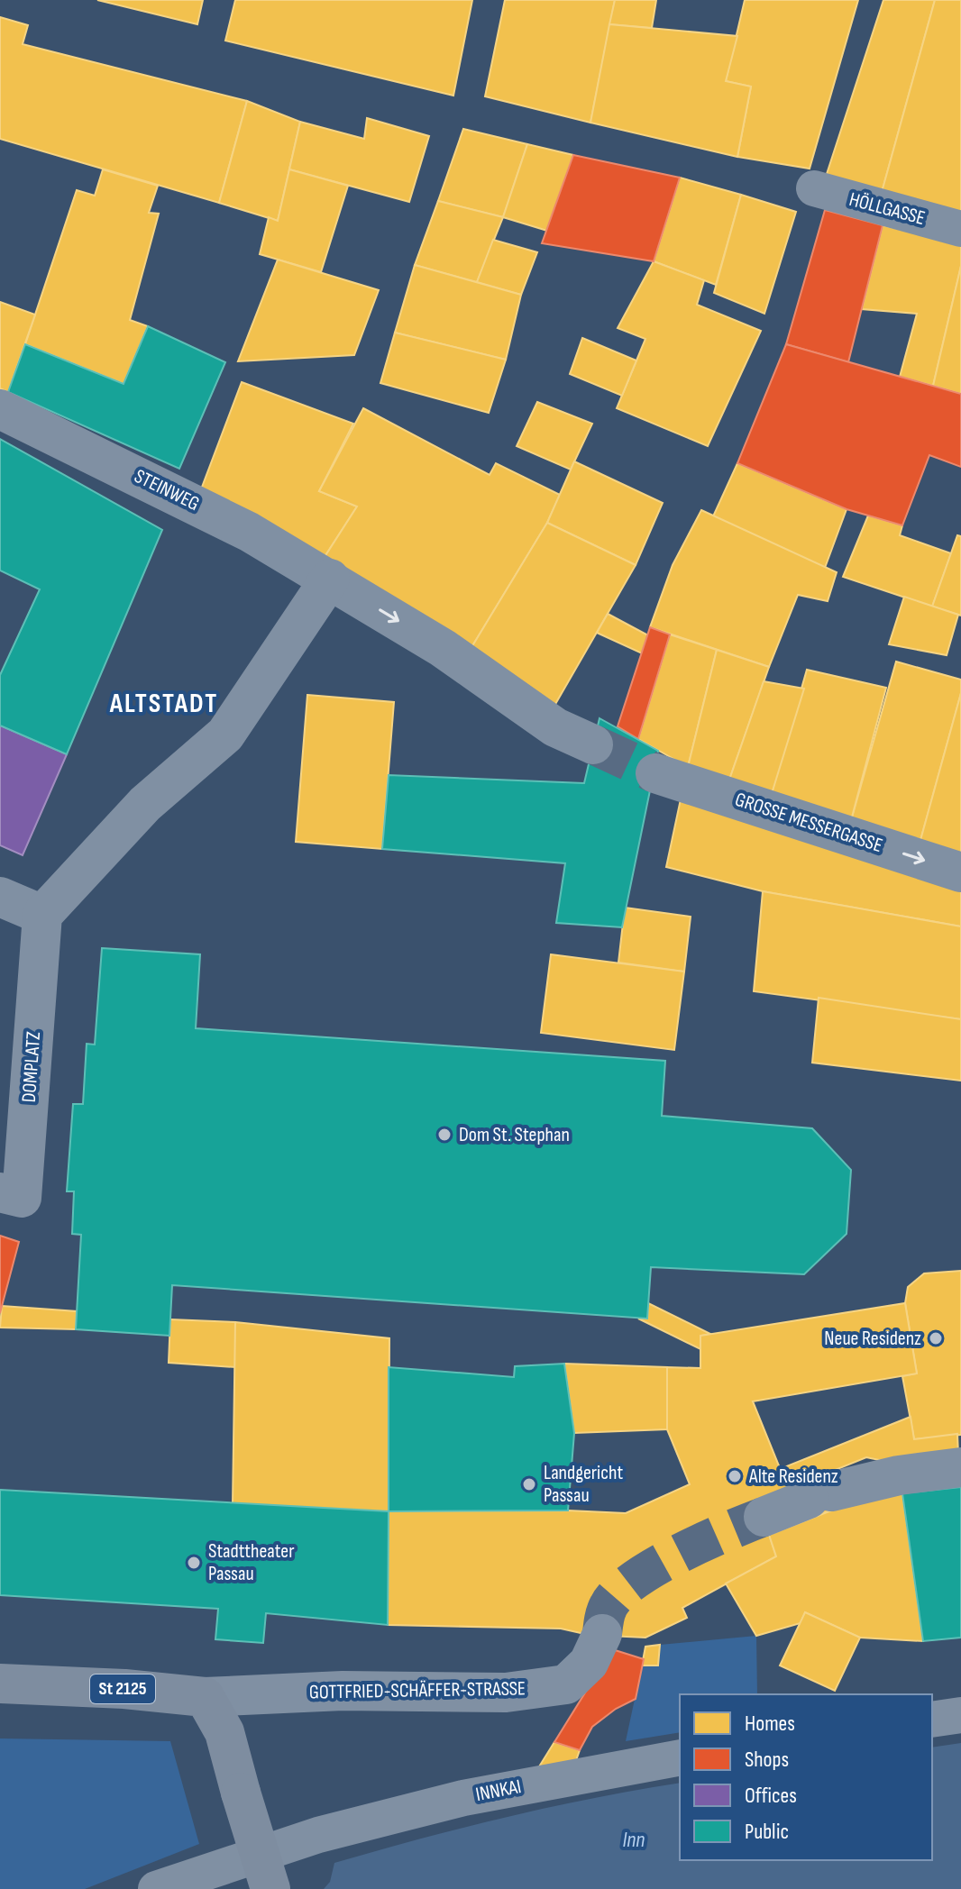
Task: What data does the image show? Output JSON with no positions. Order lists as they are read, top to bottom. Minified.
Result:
{"streets":{"main road":["St 2125","GOTTFRIED-SCHÄFFER-STRASSE"],"street":["HÖLLGASSE","STEINWEG","GROSSE MESSERGASSE","DOMPLATZ","INNKAI"]},"one_way":["STEINWEG","GROSSE MESSERGASSE"],"districts":["ALTSTADT"],"water":["Inn"],"places":["Dom St. Stephan","Neue Residenz","Alte Residenz","Landgericht Passau","Stadttheater Passau"],"legend":["Homes","Shops","Offices","Public"]}
